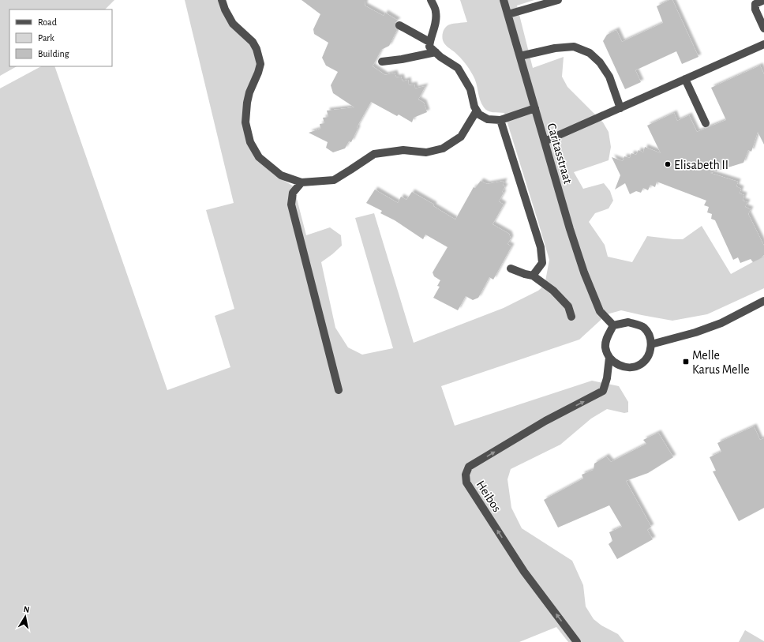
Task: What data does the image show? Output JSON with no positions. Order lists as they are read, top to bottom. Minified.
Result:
{"streets":{"street":["Caritasstraat","Heibos"]},"crossings":[["Caritasstraat","Heibos"]],"places":{"other":["Elisabeth II"],"transit":["Melle Karus Melle"]},"legend":["Road","Park","Building"],"north":"top"}
